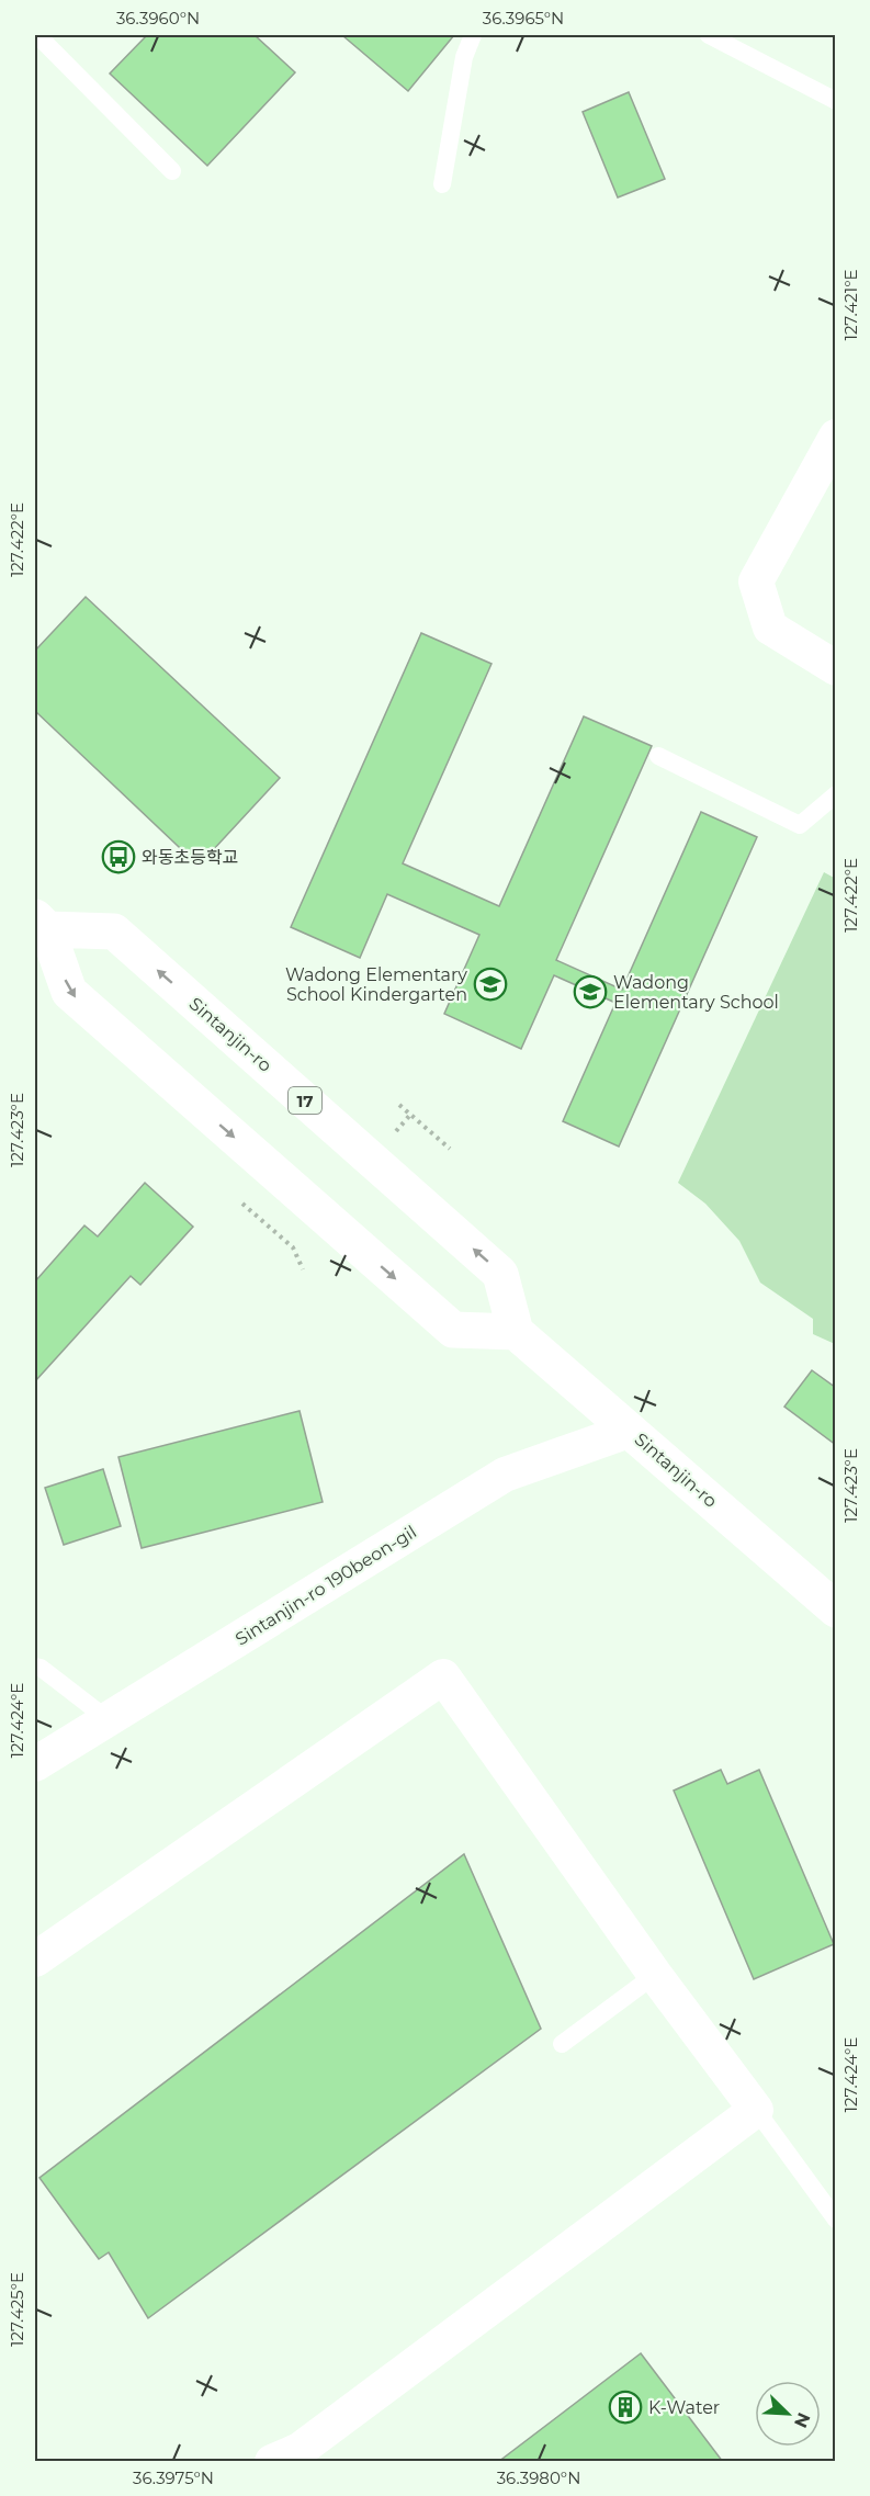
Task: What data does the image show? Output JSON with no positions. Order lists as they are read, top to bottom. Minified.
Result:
{"streets":{"main road":["Sintanjin-ro","17"],"street":["Sintanjin-ro 190beon-gil"]},"crossings":[["Sintanjin-ro","Sintanjin-ro 190beon-gil"]],"places":{"bus stop":["와동초등학교"],"school or university":["Wadong Elementary School Kindergarten","Wadong Elementary School"],"building":["K-Water"]},"north":"bottom right","coordinates":["36.3960°N","36.3965°N","127.421°E","127.422°E","127.423°E","127.424°E","127.425°E","36.3975°N","36.3980°N"]}
